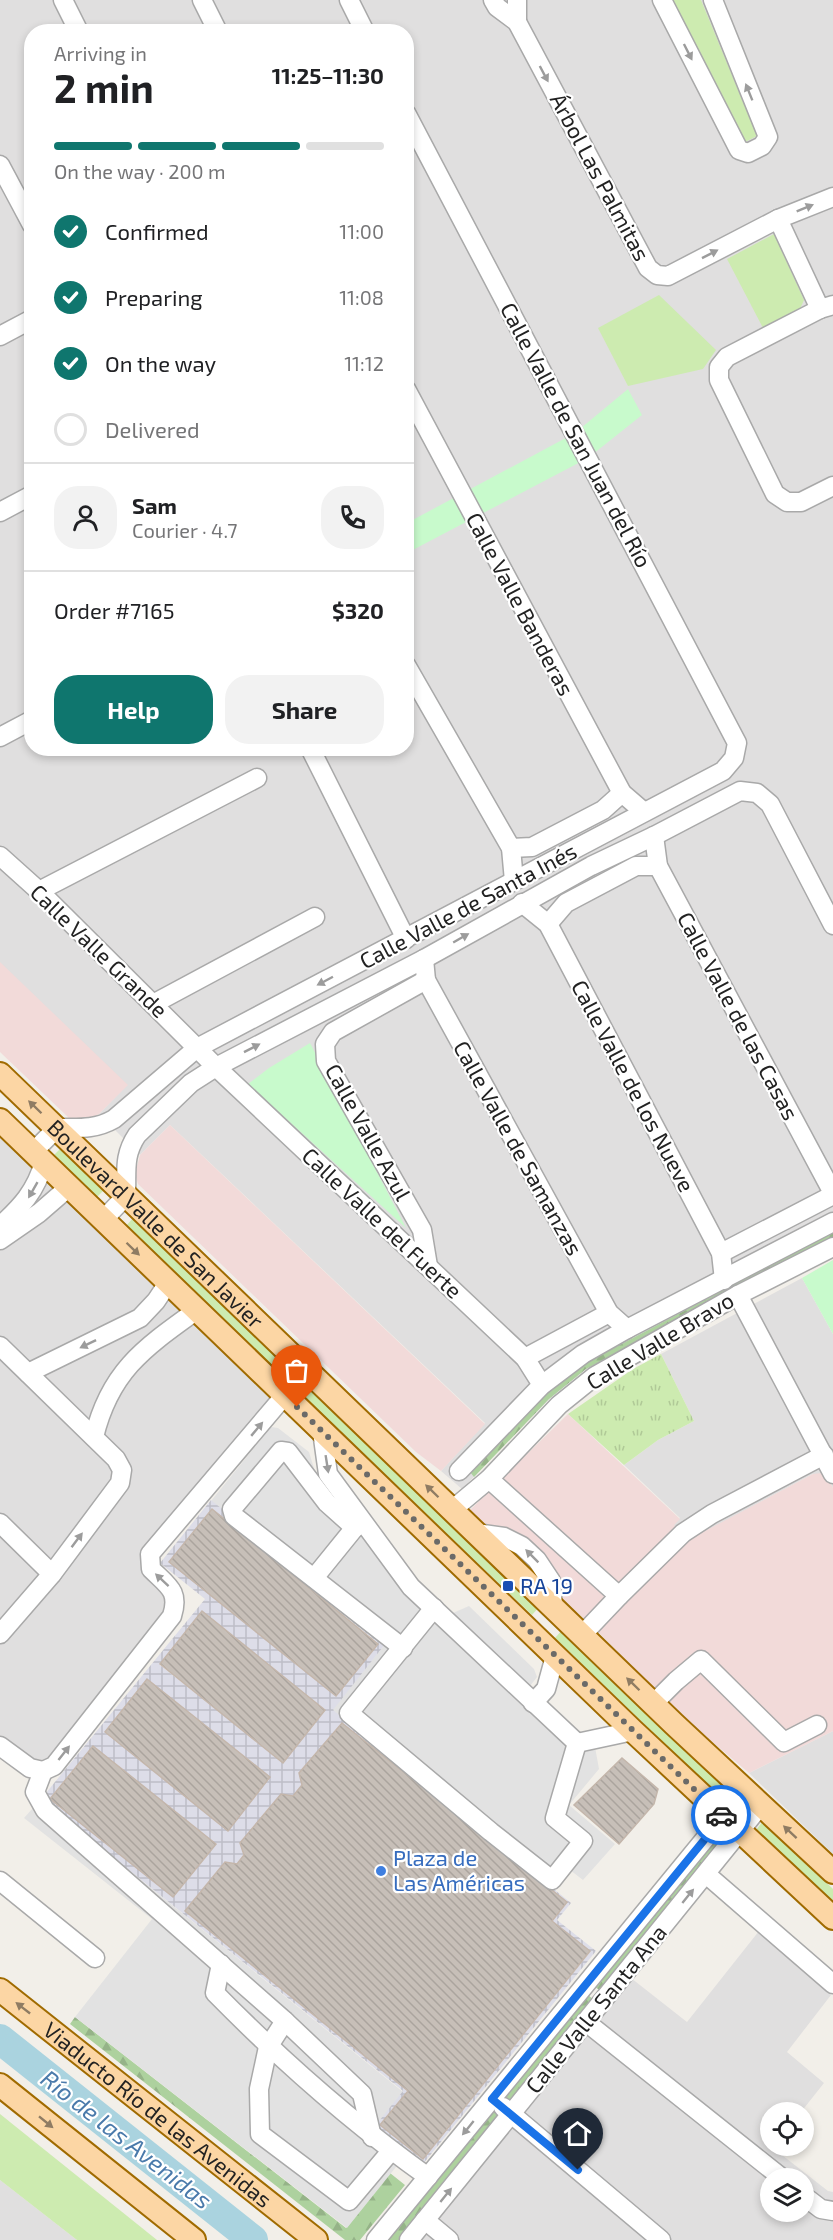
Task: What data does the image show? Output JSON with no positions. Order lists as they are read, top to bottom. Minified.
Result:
{"streets":{"main road":["Boulevard Valle de San Javier","Viaducto Río de las Avenidas"],"street":["Árbol Las Palmitas","Calle Valle de San Juan del Río","Calle Valle Banderas","Calle Valle de Santa Inés","Calle Valle Grande","Calle Valle de las Casas","Calle Valle de los Nueve","Calle Valle Azul","Calle Valle de Samanzas","Calle Valle del Fuerte","Calle Valle Bravo","Calle Valle Santa Ana"]},"crossings":[["Calle Valle de San Juan del Río","Calle Valle de Santa Inés"],["Calle Valle Banderas","Calle Valle de Santa Inés"],["Calle Valle de Santa Inés","Calle Valle Grande"],["Calle Valle de Santa Inés","Calle Valle de las Casas"],["Calle Valle de Santa Inés","Calle Valle de los Nueve"],["Calle Valle de Santa Inés","Calle Valle de Samanzas"],["Calle Valle de Santa Inés","Calle Valle del Fuerte"],["Calle Valle de Santa Inés","Boulevard Valle de San Javier"],["Calle Valle Grande","Calle Valle del Fuerte"],["Calle Valle de los Nueve","Calle Valle Bravo"],["Calle Valle Azul","Calle Valle de Samanzas"],["Calle Valle Azul","Calle Valle del Fuerte"],["Calle Valle de Samanzas","Calle Valle Bravo"],["Calle Valle del Fuerte","Calle Valle Bravo"],["Boulevard Valle de San Javier","Calle Valle Bravo"],["Boulevard Valle de San Javier","Calle Valle Santa Ana"]],"water":["Río de las Avenidas"],"places":{"transit":["RA 19"],"other":["Plaza de Las Américas"]},"page":{"heading":["2 min","Arriving in","11:25–11:30"],"panel":["Sam","Courier · 4.7","Order #7165","$320"],"bar":"On the way · 200 m","list":[["Confirmed","11:00"],["Preparing","11:08"],["On the way","11:12"],"Delivered"],"buttons":["Help","Share"]}}
